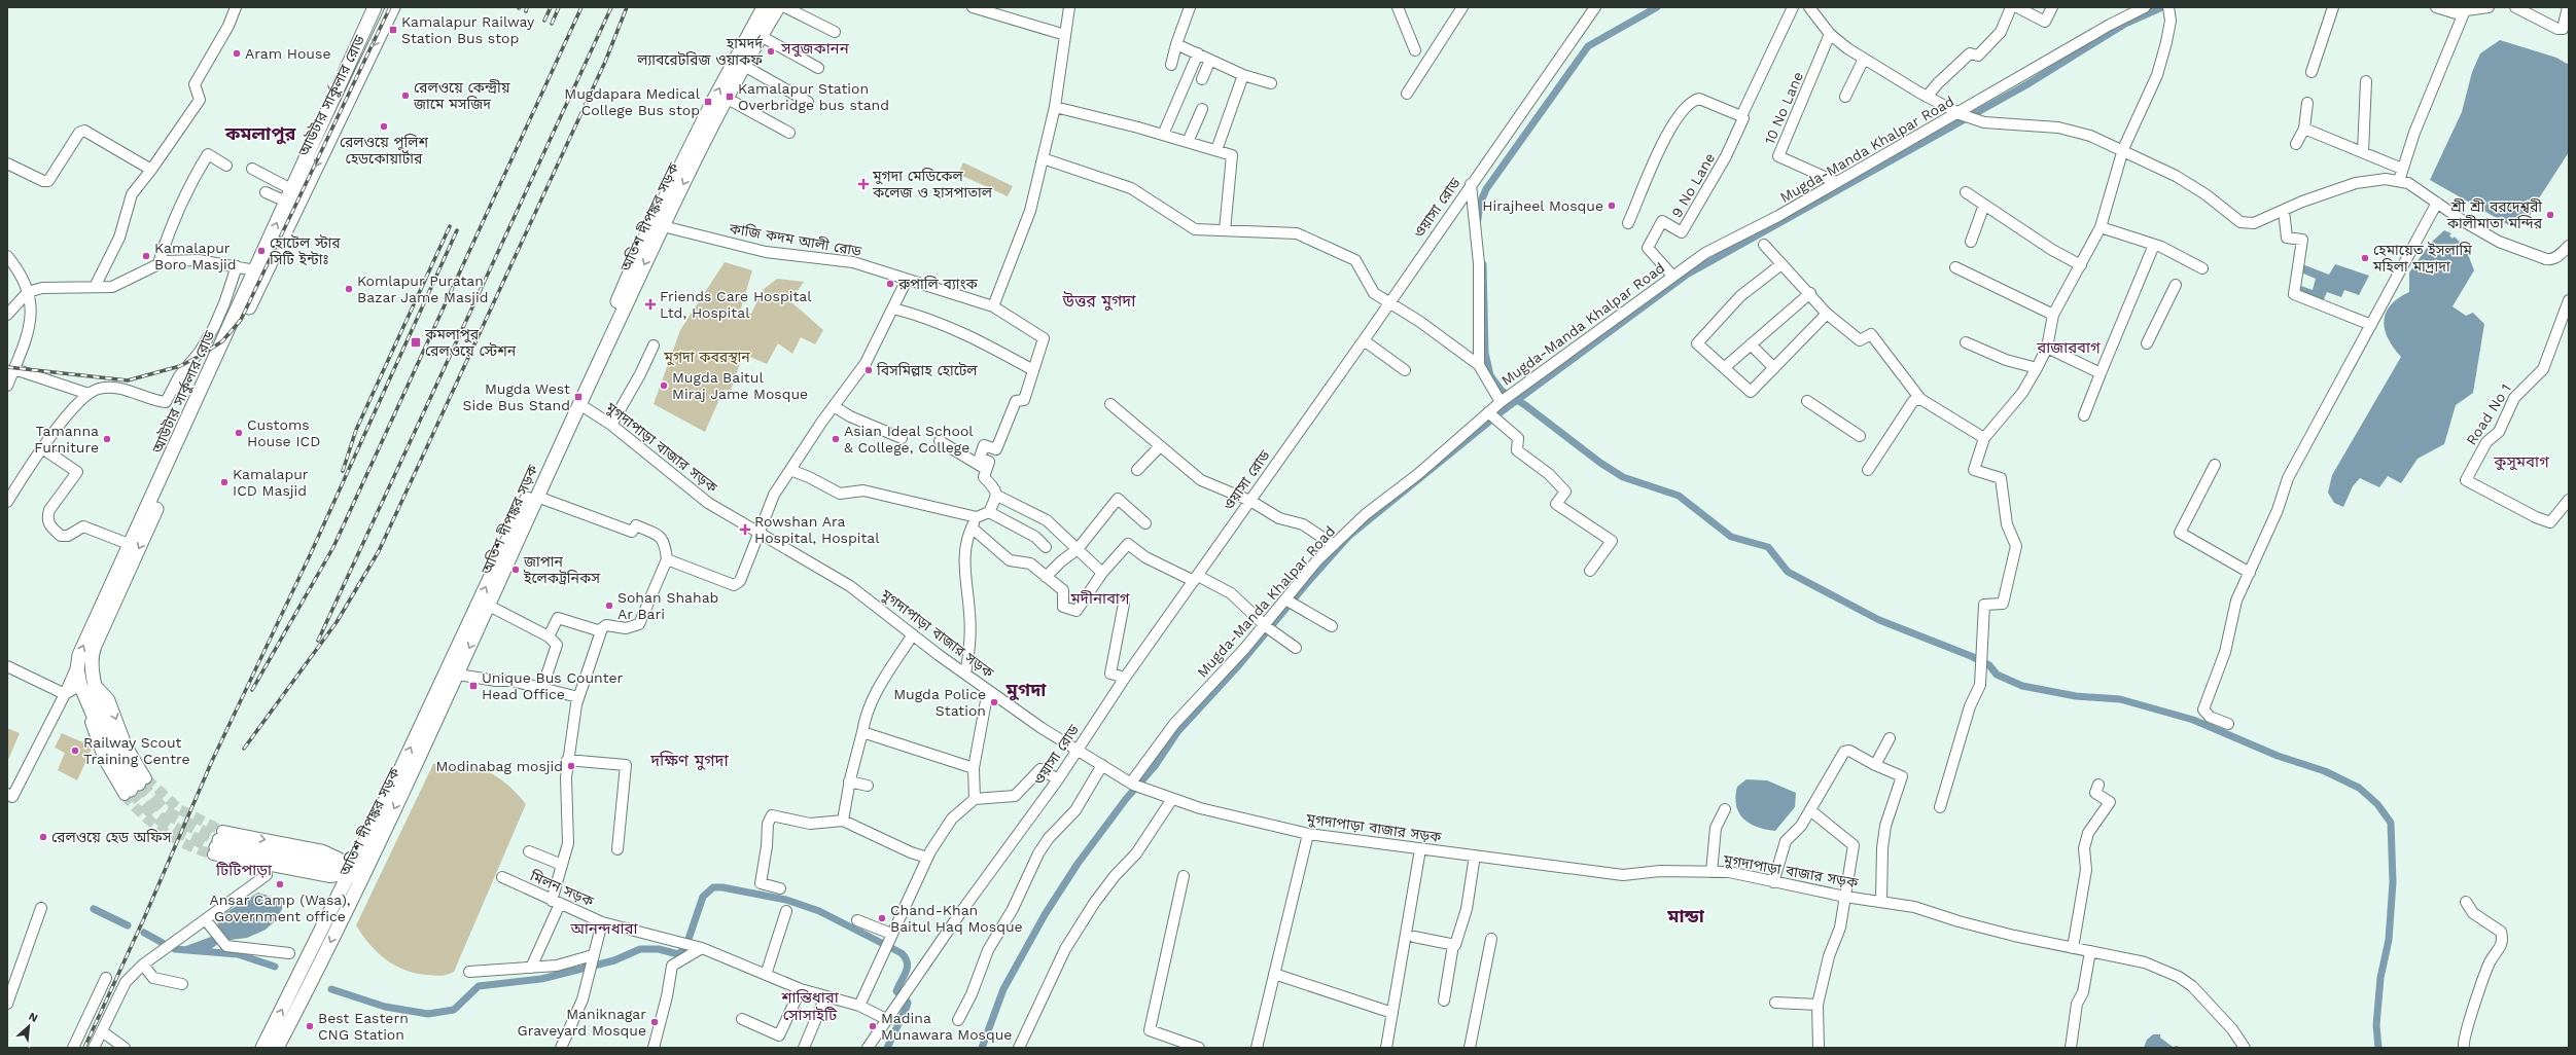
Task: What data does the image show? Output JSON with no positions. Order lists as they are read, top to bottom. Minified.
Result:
{"streets":{"main road":["আউটার সার্কুলার রোড","অতিশ দীপঙ্কর সড়ক"],"street":["10 No Lane","Mugda-Manda Khalpar Road","9 No Lane","ওয়াসা রোড","কাজি কদম আলী রোড","Road No 1","মুগদাপাড়া বাজার সড়ক","মিলন সড়ক"]},"crossings":[["10 No Lane","Mugda-Manda Khalpar Road"],["Mugda-Manda Khalpar Road","9 No Lane"],["Mugda-Manda Khalpar Road","মুগদাপাড়া বাজার সড়ক"],["ওয়াসা রোড","মুগদাপাড়া বাজার সড়ক"],["ওয়াসা রোড","মিলন সড়ক"],["অতিশ দীপঙ্কর সড়ক","কাজি কদম আলী রোড"],["অতিশ দীপঙ্কর সড়ক","মুগদাপাড়া বাজার সড়ক"]],"districts":["সবুজকানন","কমলাপুর","উত্তর মুগদা","রাজারবাগ","কুসুমবাগ","মদীনাবাগ","মুগদা","দক্ষিণ মুগদা","টিটিপাড়া","মান্ডা","আনন্দধারা","শান্তিধারা সোসাইটি"],"parks":["মুগদা কবরস্থান"],"places":{"transit":["Kamalapur Railway Station Bus stop","Kamalapur Station Overbridge bus stand","Mugdapara Medical College Bus stop","কমলাপুর রেলওয়ে স্টেশন","Mugda West Side Bus Stand","Unique Bus Counter Head Office"],"other":["হামদর্দ ল্যাবরেটরিজ ওয়াকফ","Aram House","রেলওয়ে কেন্দ্রীয় জামে মসজিদ","রেলওয়ে পুলিশ হেডকোয়ার্টার","Hirajheel Mosque","শ্রী শ্রী বরদেশ্বরী কালীমাতা মন্দির","হোটেল স্টার সিটি ইন্টাঃ","Kamalapur Boro Masjid","হেমায়েত ইসলামি মহিলা মাদ্রাদা","রুপালি ব্যাংক","Komlapur Puratan Bazar Jame Masjid","বিসমিল্লাহ হোটেল","Mugda Baitul Miraj Jame Mosque","Customs House ICD","Tamanna Furniture","Asian Ideal School & College, College","Kamalapur ICD Masjid","জাপান ইলেকট্রনিকস","Sohan Shahab Ar Bari","Mugda Police Station","Railway Scout Training Centre","Modinabag mosjid","রেলওয়ে হেড অফিস","Ansar Camp (Wasa), Government office","Chand-Khan Baitul Haq Mosque","Maniknagar Graveyard Mosque","Best Eastern CNG Station","Madina Munawara Mosque"],"health":["মুগদা মেডিকেল কলেজ ও হাসপাতাল","Friends Care Hospital Ltd, Hospital","Rowshan Ara Hospital, Hospital"]},"north":"top right"}
